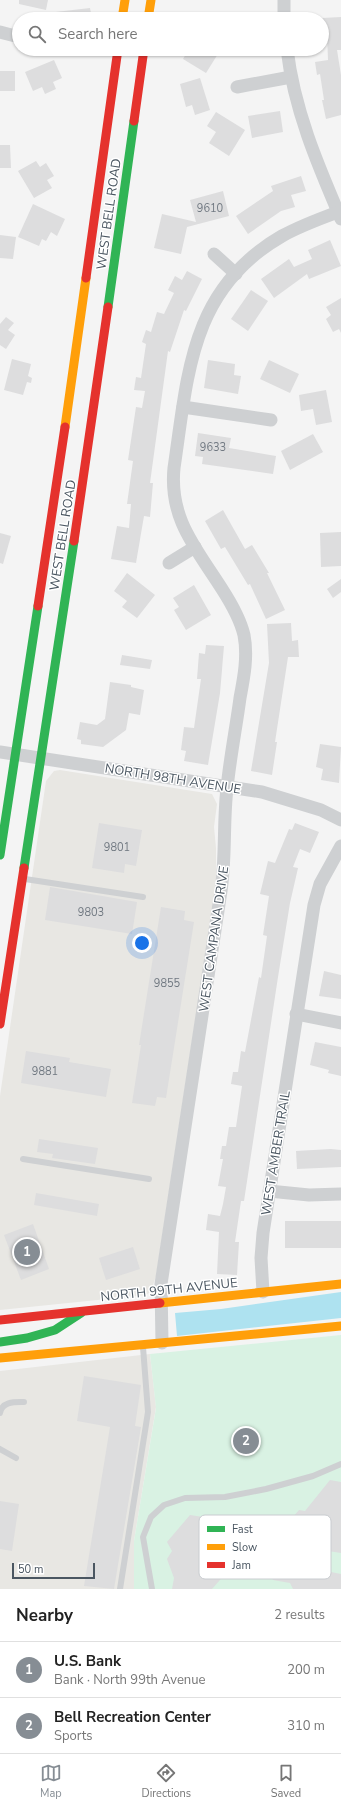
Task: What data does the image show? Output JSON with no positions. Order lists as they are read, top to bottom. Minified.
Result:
{"streets":{"main road":["WEST BELL ROAD","NORTH 99TH AVENUE"],"street":["NORTH 98TH AVENUE","WEST CAMPANA DRIVE","WEST AMBER TRAIL"]},"crossings":[["WEST BELL ROAD","NORTH 98TH AVENUE"],["NORTH 98TH AVENUE","WEST CAMPANA DRIVE"],["WEST CAMPANA DRIVE","NORTH 99TH AVENUE"],["WEST AMBER TRAIL","NORTH 99TH AVENUE"]],"house_numbers":["9610","9633","9801","9803","9855","9881"],"legend":["Fast","Slow","Jam"],"scale_bar":"50 m","page":{"search":"Search here","pins":["1","2"],"scale":"50 m","heading":["Nearby","2 results"],"list":[{"mark":"1","name":"U.S. Bank","note":"Bank · North 99th Avenue","value":"200 m"},{"mark":"2","name":"Bell Recreation Center","note":"Sports","value":"310 m"}],"nav":["Map","Directions","Saved"]}}
